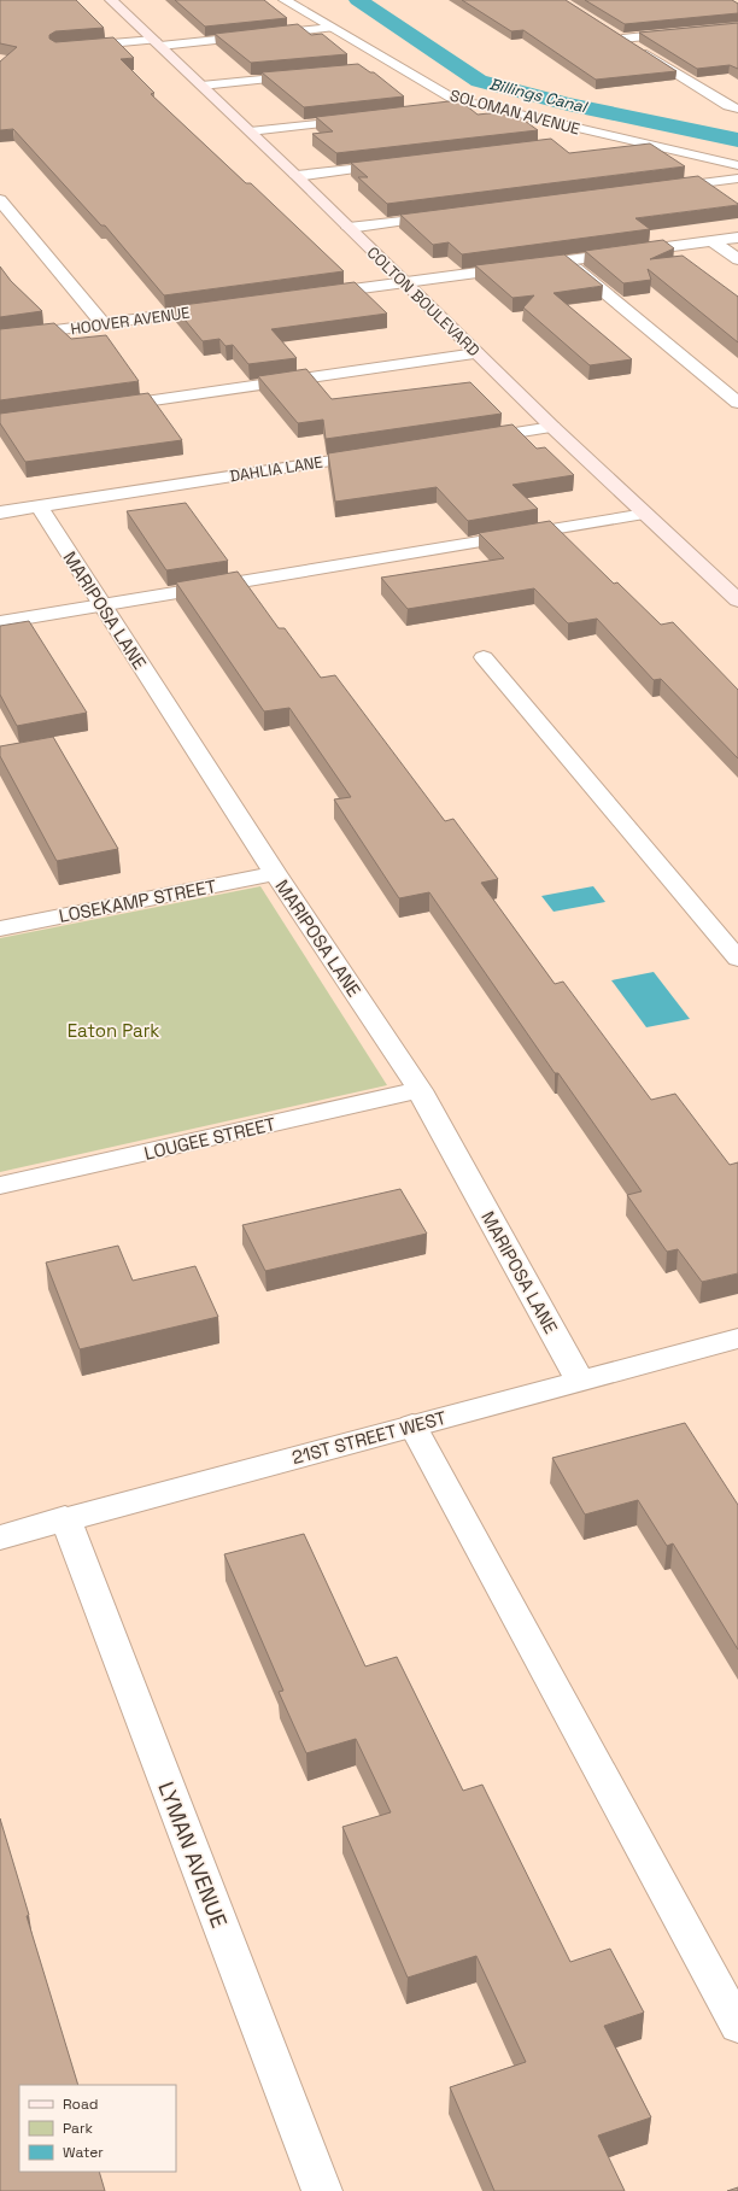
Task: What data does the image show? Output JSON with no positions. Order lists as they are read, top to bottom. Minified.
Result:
{"streets":{"street":["SOLOMAN AVENUE","COLTON BOULEVARD","HOOVER AVENUE","DAHLIA LANE","MARIPOSA LANE","LOSEKAMP STREET","LOUGEE STREET","21ST STREET WEST","LYMAN AVENUE"]},"crossings":[["DAHLIA LANE","MARIPOSA LANE"],["MARIPOSA LANE","LOSEKAMP STREET"],["MARIPOSA LANE","LOUGEE STREET"],["MARIPOSA LANE","21ST STREET WEST"],["21ST STREET WEST","LYMAN AVENUE"]],"water":["Billings Canal"],"parks":["Eaton Park"],"legend":["Road","Park","Water"]}
